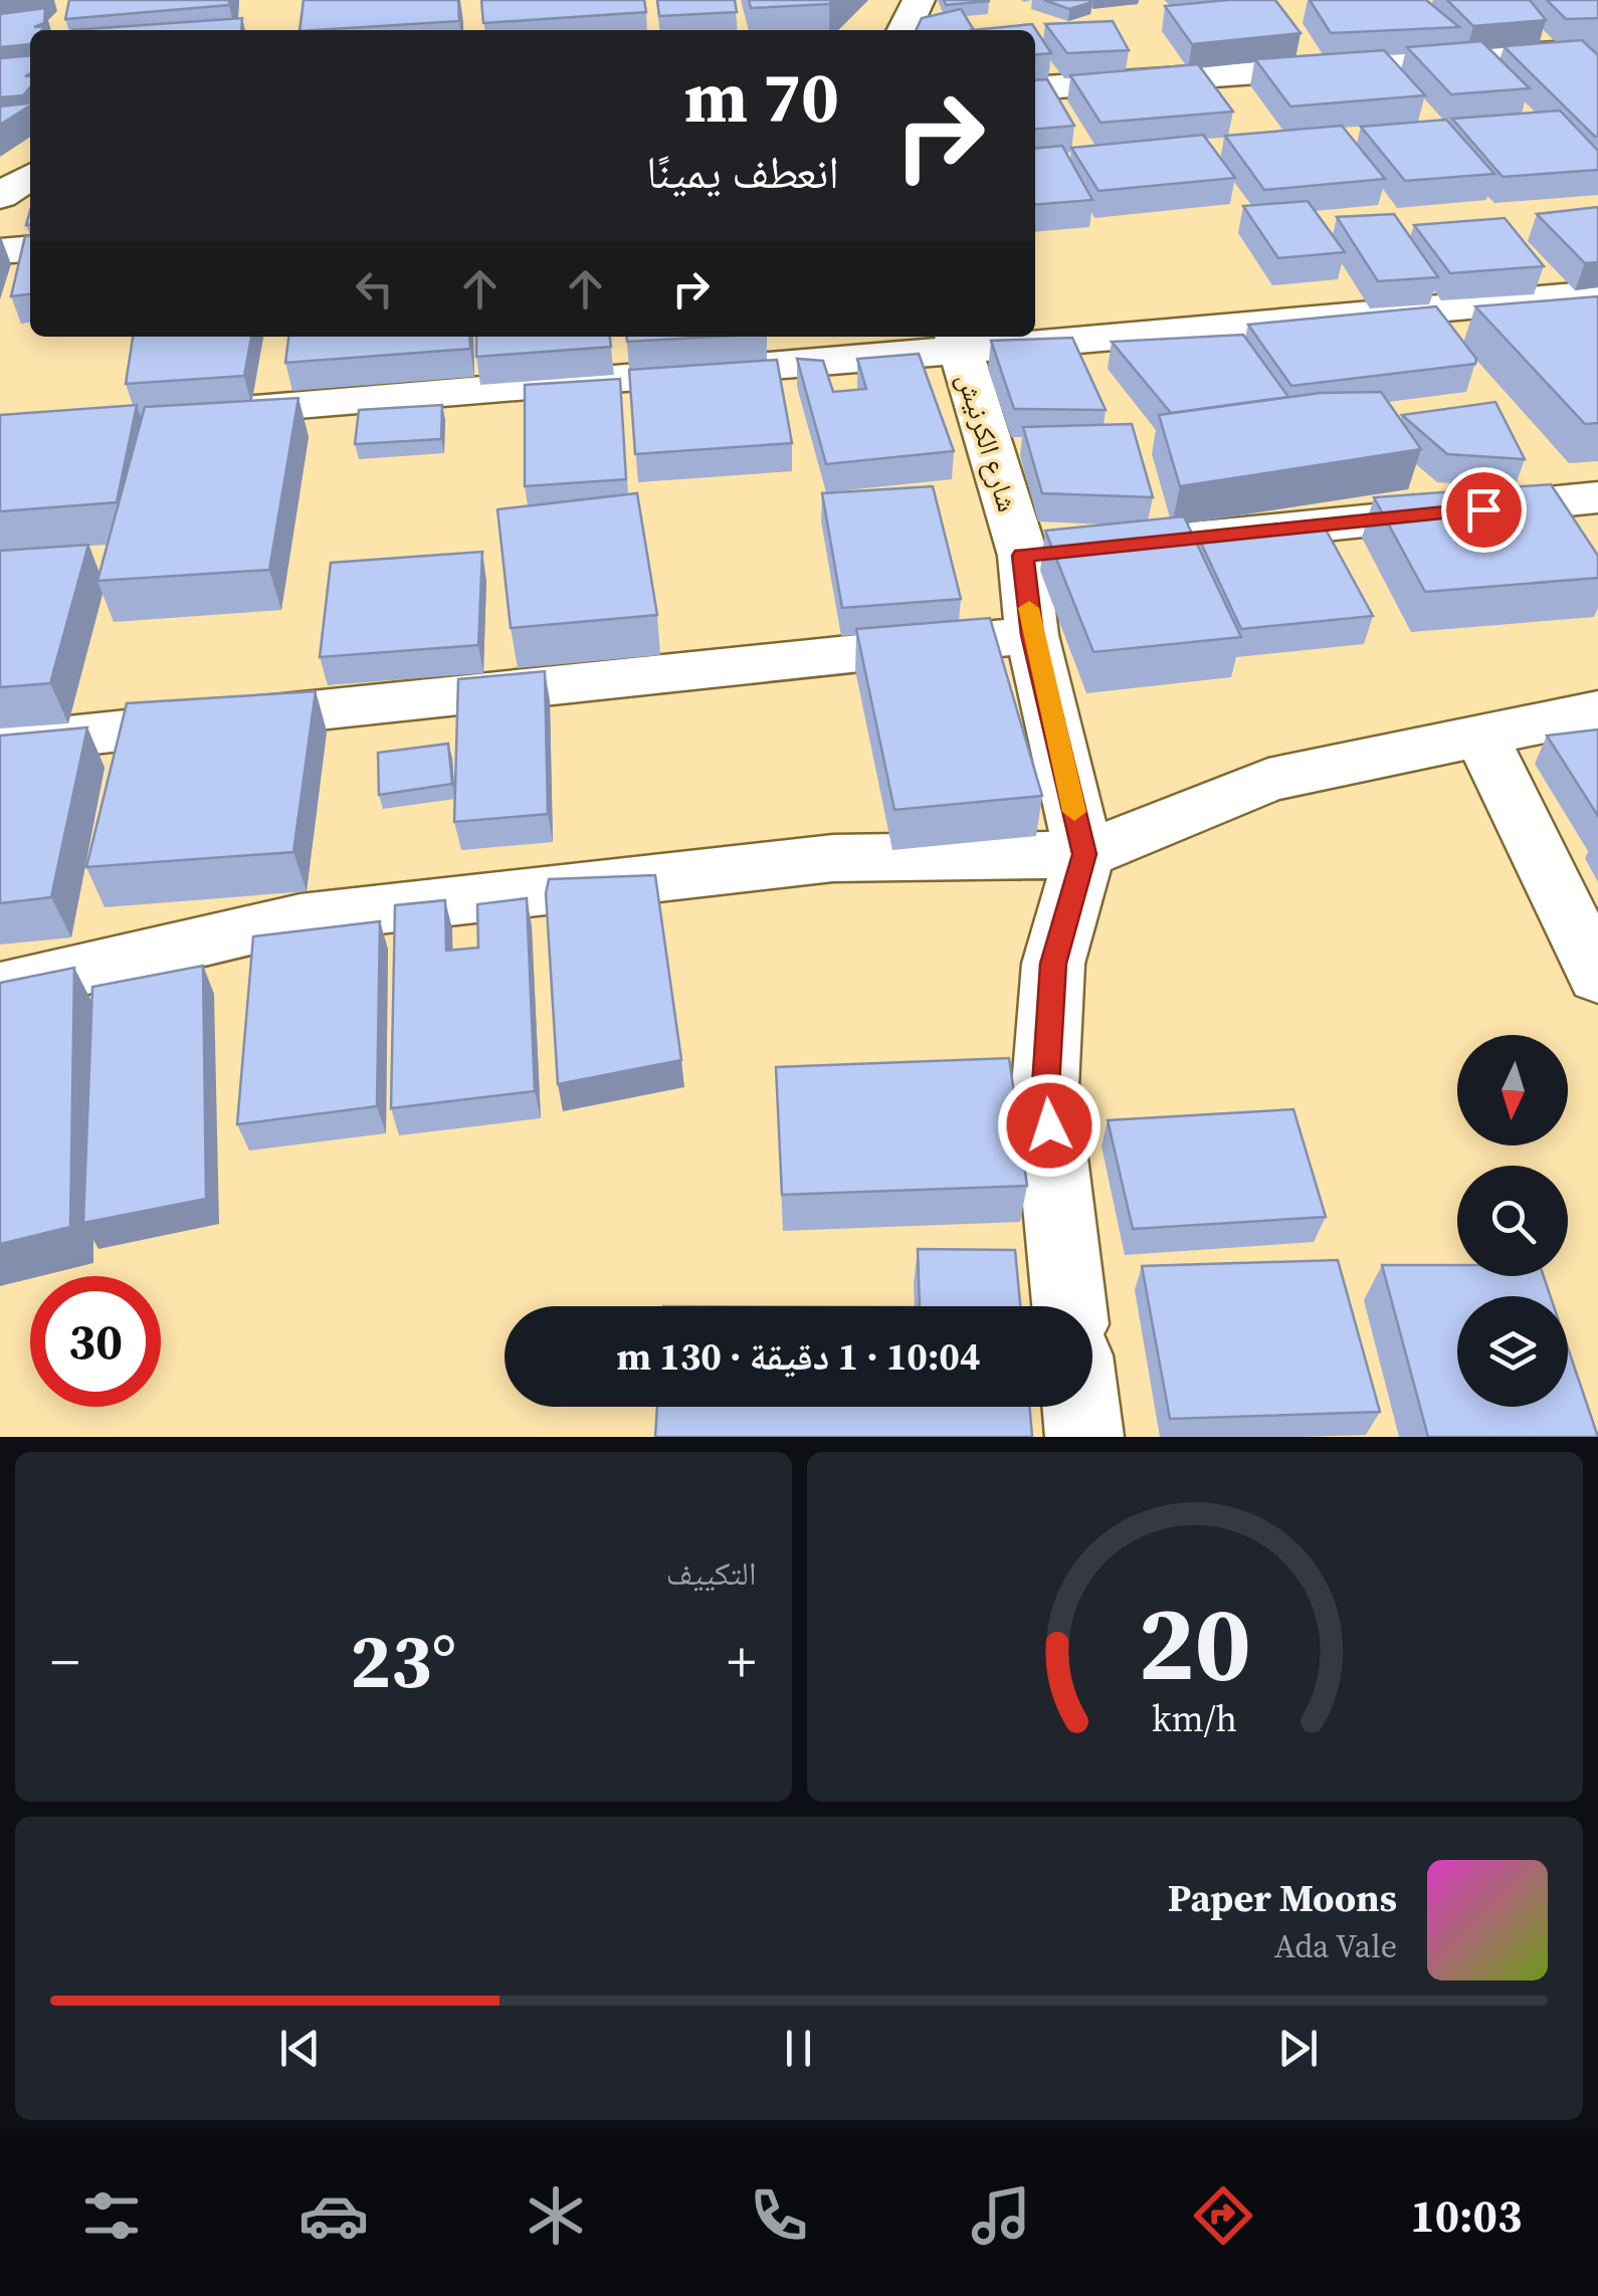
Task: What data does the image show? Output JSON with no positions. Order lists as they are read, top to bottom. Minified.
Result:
{"streets":{"street":["شارع الكرنيش"]},"north":"bottom","page":{"turn":["70 m","انعطف يمينًا"],"limit":"30","trip":"10:04 · 1 دقيقة · 130 m","tile":"التكييف","heat":["−","23°","+"],"song":["Paper Moons","Ada Vale"],"tabs":"10:03","gauge":["20","km/h"]}}
